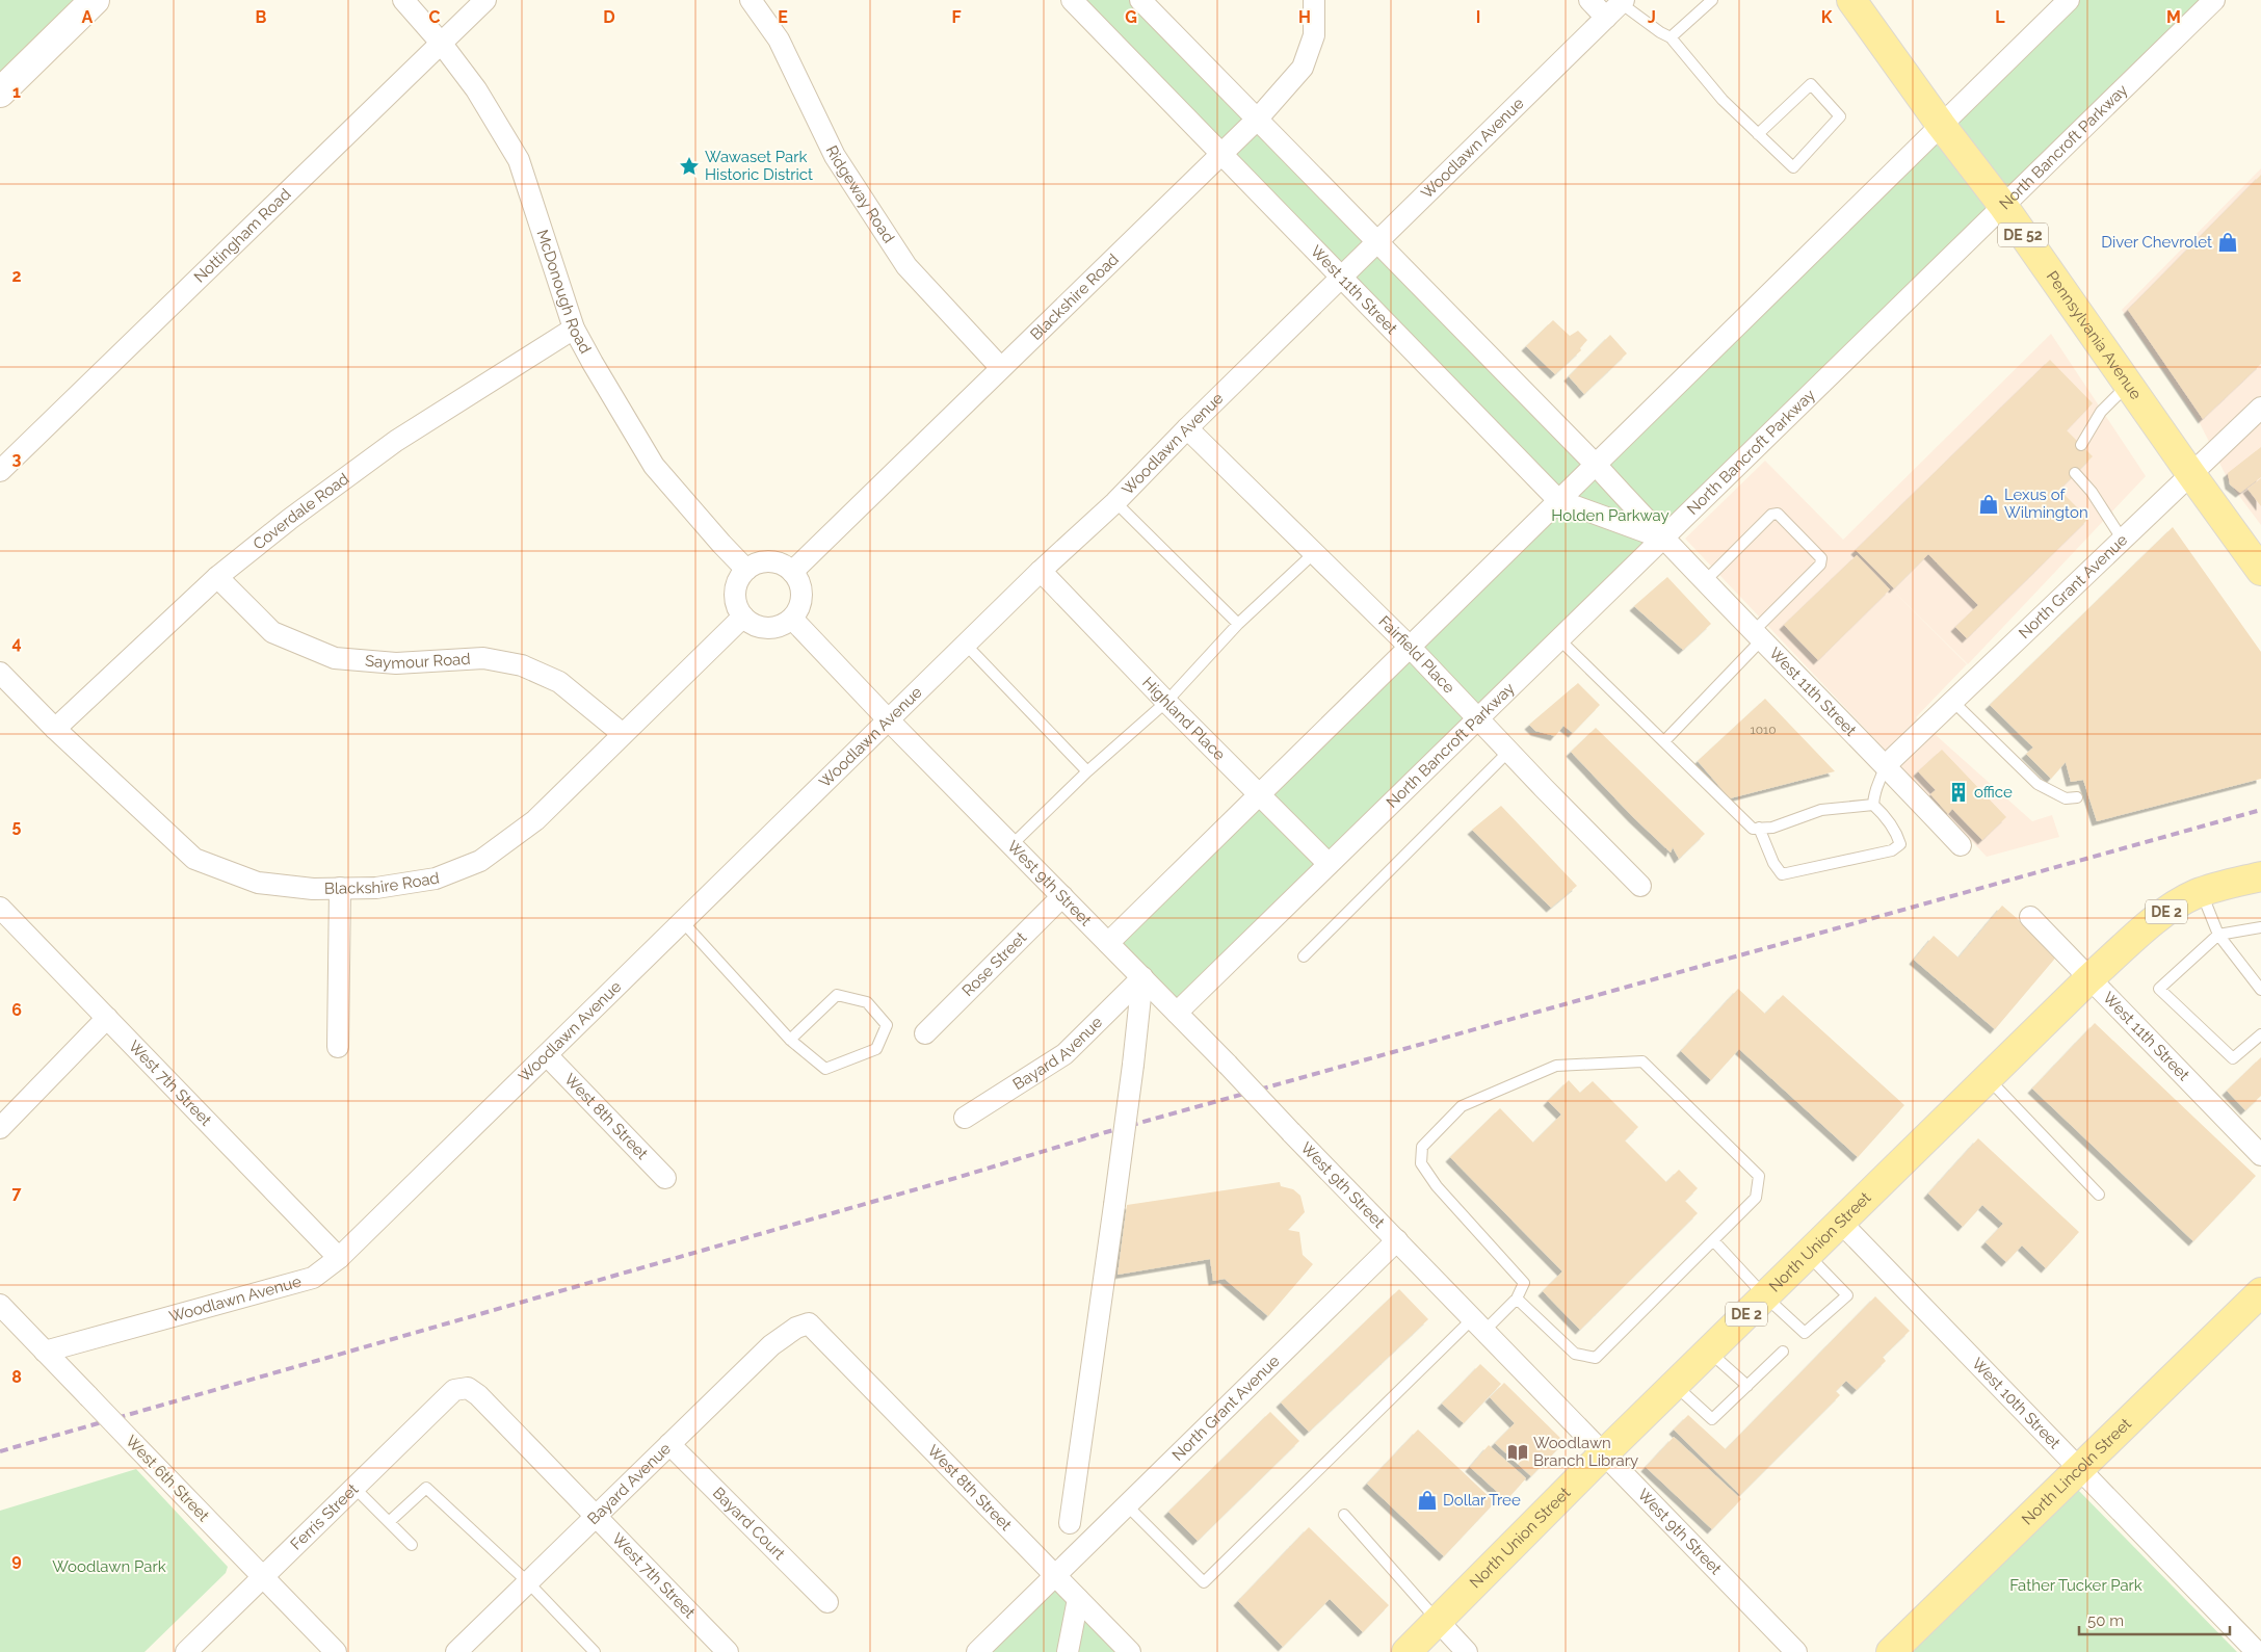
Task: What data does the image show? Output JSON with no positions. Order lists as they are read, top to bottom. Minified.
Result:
{"streets":{"main road":["DE 52","Pennsylvania Avenue","DE 2","North Union Street","North Lincoln Street"],"street":["North Bancroft Parkway","Woodlawn Avenue","Ridgeway Road","Nottingham Road","West 11th Street","McDonough Road","Blackshire Road","Coverdale Road","North Grant Avenue","Fairfield Place","Saymour Road","Highland Place","West 9th Street","Rose Street","Bayard Avenue","West 7th Street","West 8th Street","West 10th Street","West 6th Street","Ferris Street","Bayard Court"]},"crossings":[["North Bancroft Parkway","West 11th Street"],["North Bancroft Parkway","Pennsylvania Avenue"],["North Bancroft Parkway","Fairfield Place"],["North Bancroft Parkway","Highland Place"],["North Bancroft Parkway","West 9th Street"],["Woodlawn Avenue","West 11th Street"],["Woodlawn Avenue","Fairfield Place"],["Woodlawn Avenue","Highland Place"],["Woodlawn Avenue","West 9th Street"],["Woodlawn Avenue","West 7th Street"],["Woodlawn Avenue","West 8th Street"],["Woodlawn Avenue","West 6th Street"],["Ridgeway Road","Blackshire Road"],["Nottingham Road","McDonough Road"],["West 11th Street","Blackshire Road"],["West 11th Street","North Grant Avenue"],["West 11th Street","North Union Street"],["McDonough Road","Blackshire Road"],["McDonough Road","Coverdale Road"],["Blackshire Road","Coverdale Road"],["Blackshire Road","Saymour Road"],["Pennsylvania Avenue","North Grant Avenue"],["Coverdale Road","Saymour Road"],["North Grant Avenue","West 9th Street"],["North Grant Avenue","West 8th Street"],["West 9th Street","Rose Street"],["West 9th Street","Bayard Avenue"],["West 9th Street","North Union Street"],["Bayard Avenue","West 7th Street"],["Bayard Avenue","West 8th Street"],["Bayard Avenue","Bayard Court"],["West 7th Street","Ferris Street"],["North Union Street","West 10th Street"],["West 10th Street","North Lincoln Street"],["West 6th Street","Ferris Street"]],"parks":["Holden Parkway","Woodlawn Park","Father Tucker Park"],"places":{"place":["Wawaset Park Historic District"],"shop":["Diver Chevrolet","Lexus of Wilmington","Dollar Tree"],"building":["office"],"library":["Woodlawn Branch Library"]},"house_numbers":["1010"],"scale_bar":"50 m","grid":{"columns":["A","B","C","D","E","F","G","H","I","J","K","L","M"],"rows":["1","2","3","4","5","6","7","8","9"]}}
